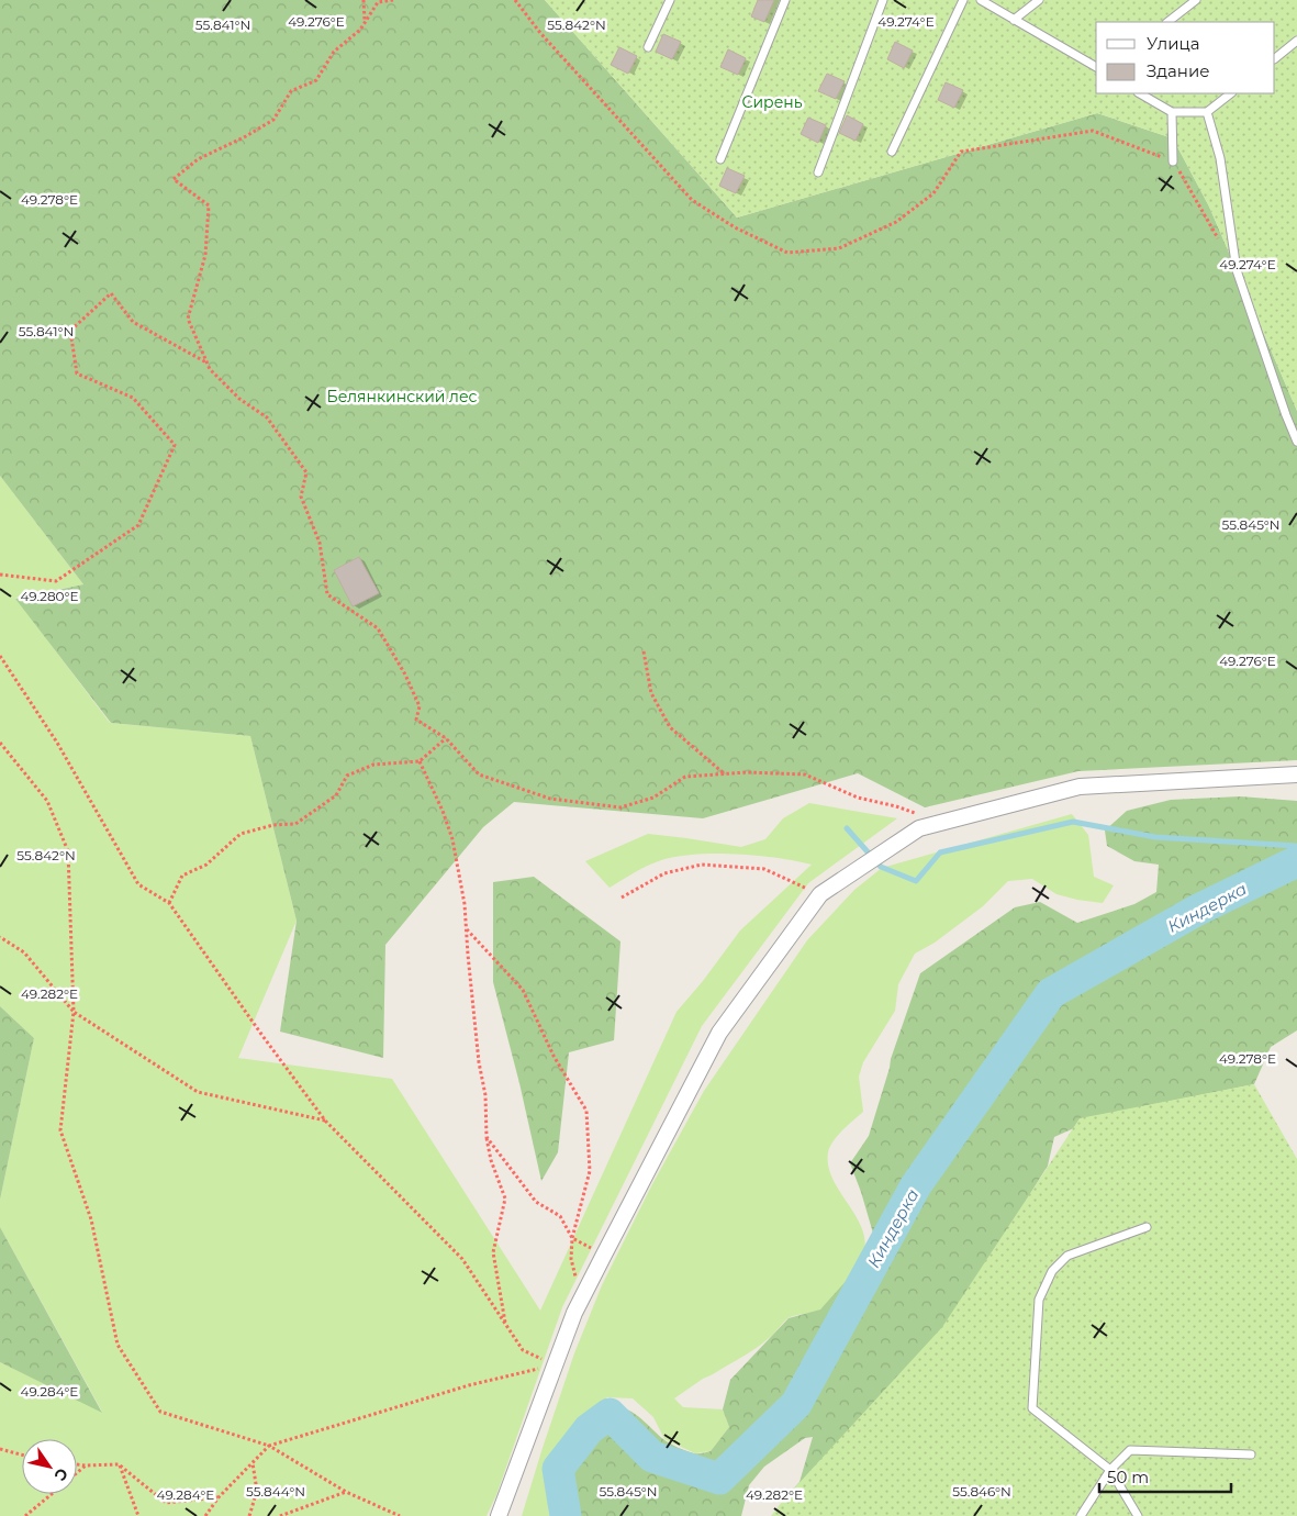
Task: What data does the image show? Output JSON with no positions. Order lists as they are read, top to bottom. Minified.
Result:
{"water":["Киндерка"],"parks":["Сирень","Белянкинский лес"],"legend":["Улица","Здание"],"scale_bar":"50 m","north":"bottom right","coordinates":["49.274°E","49.276°E","55.841°N","55.842°N","49.278°E","55.845°N","49.280°E","49.282°E","49.284°E","55.844°N","55.846°N"]}
